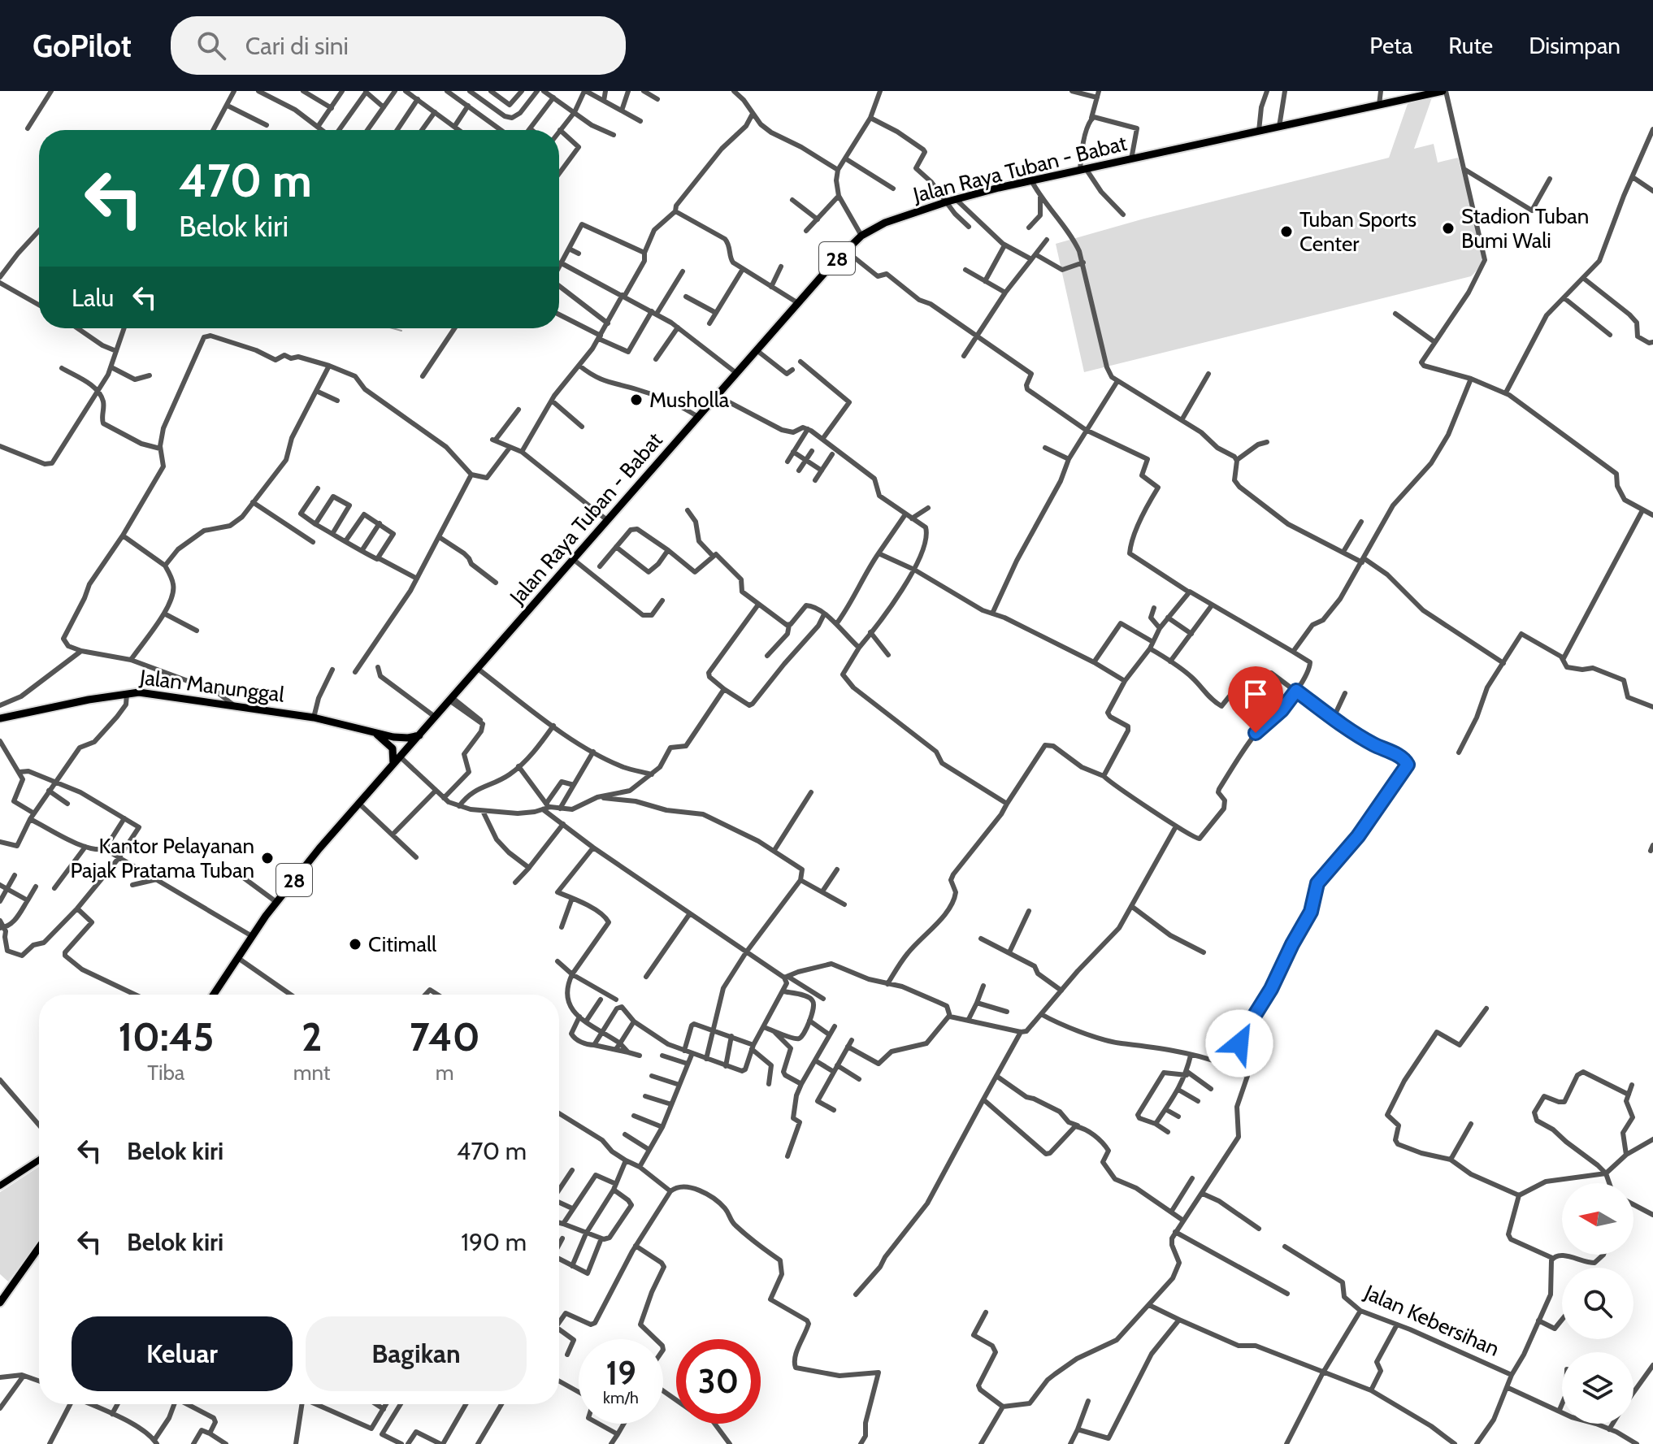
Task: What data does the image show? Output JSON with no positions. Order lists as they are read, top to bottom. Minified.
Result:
{"streets":{"highway":["Jalan Raya Tuban - Babat","28","Jalan Manunggal"],"street":["Jalan Kebersihan"]},"crossings":[["Jalan Raya Tuban - Babat","28"],["Jalan Raya Tuban - Babat","Jalan Manunggal"]],"places":["Stadion Tuban Bumi Wali","Tuban Sports Center","Musholla","Kantor Pelayanan Pajak Pratama Tuban","Citimall"],"north":"left","page":{"header":"GoPilot","search":"Cari di sini","nav":["Peta","Rute","Disimpan"],"turn":["470 m","Belok kiri"],"then":"Lalu","eta":["10:45","Tiba","2","mnt","740","m"],"list":[{"name":"Belok kiri","value":"470 m"},{"name":"Belok kiri","value":"190 m"}],"buttons":["Keluar","Bagikan"],"speed":"19 km/h","limit":"30"}}
